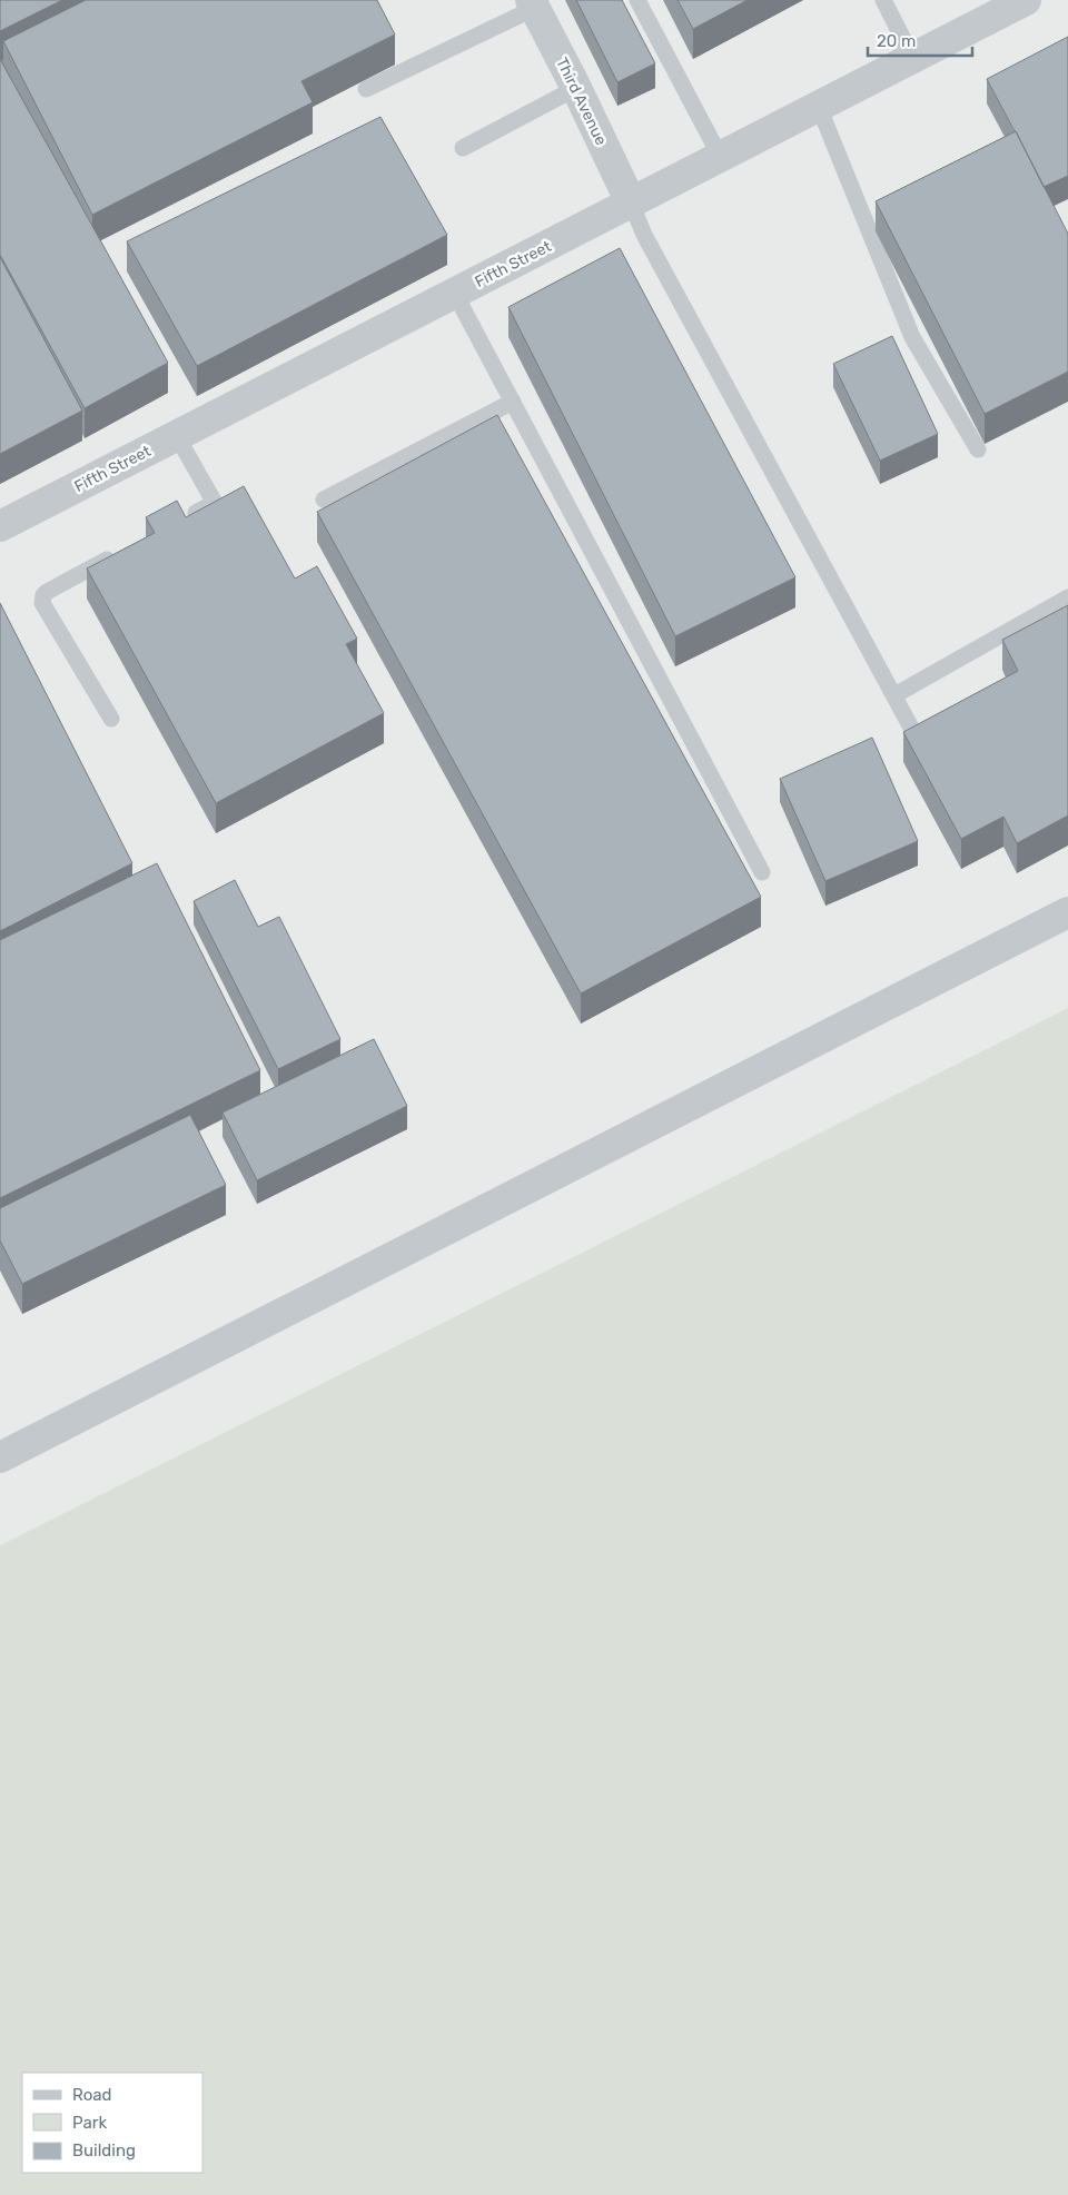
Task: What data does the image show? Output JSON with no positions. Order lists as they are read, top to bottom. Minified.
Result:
{"streets":{"street":["Third Avenue","Fifth Street"]},"crossings":[["Third Avenue","Fifth Street"]],"legend":["Road","Park","Building"],"scale_bar":"20 m"}
